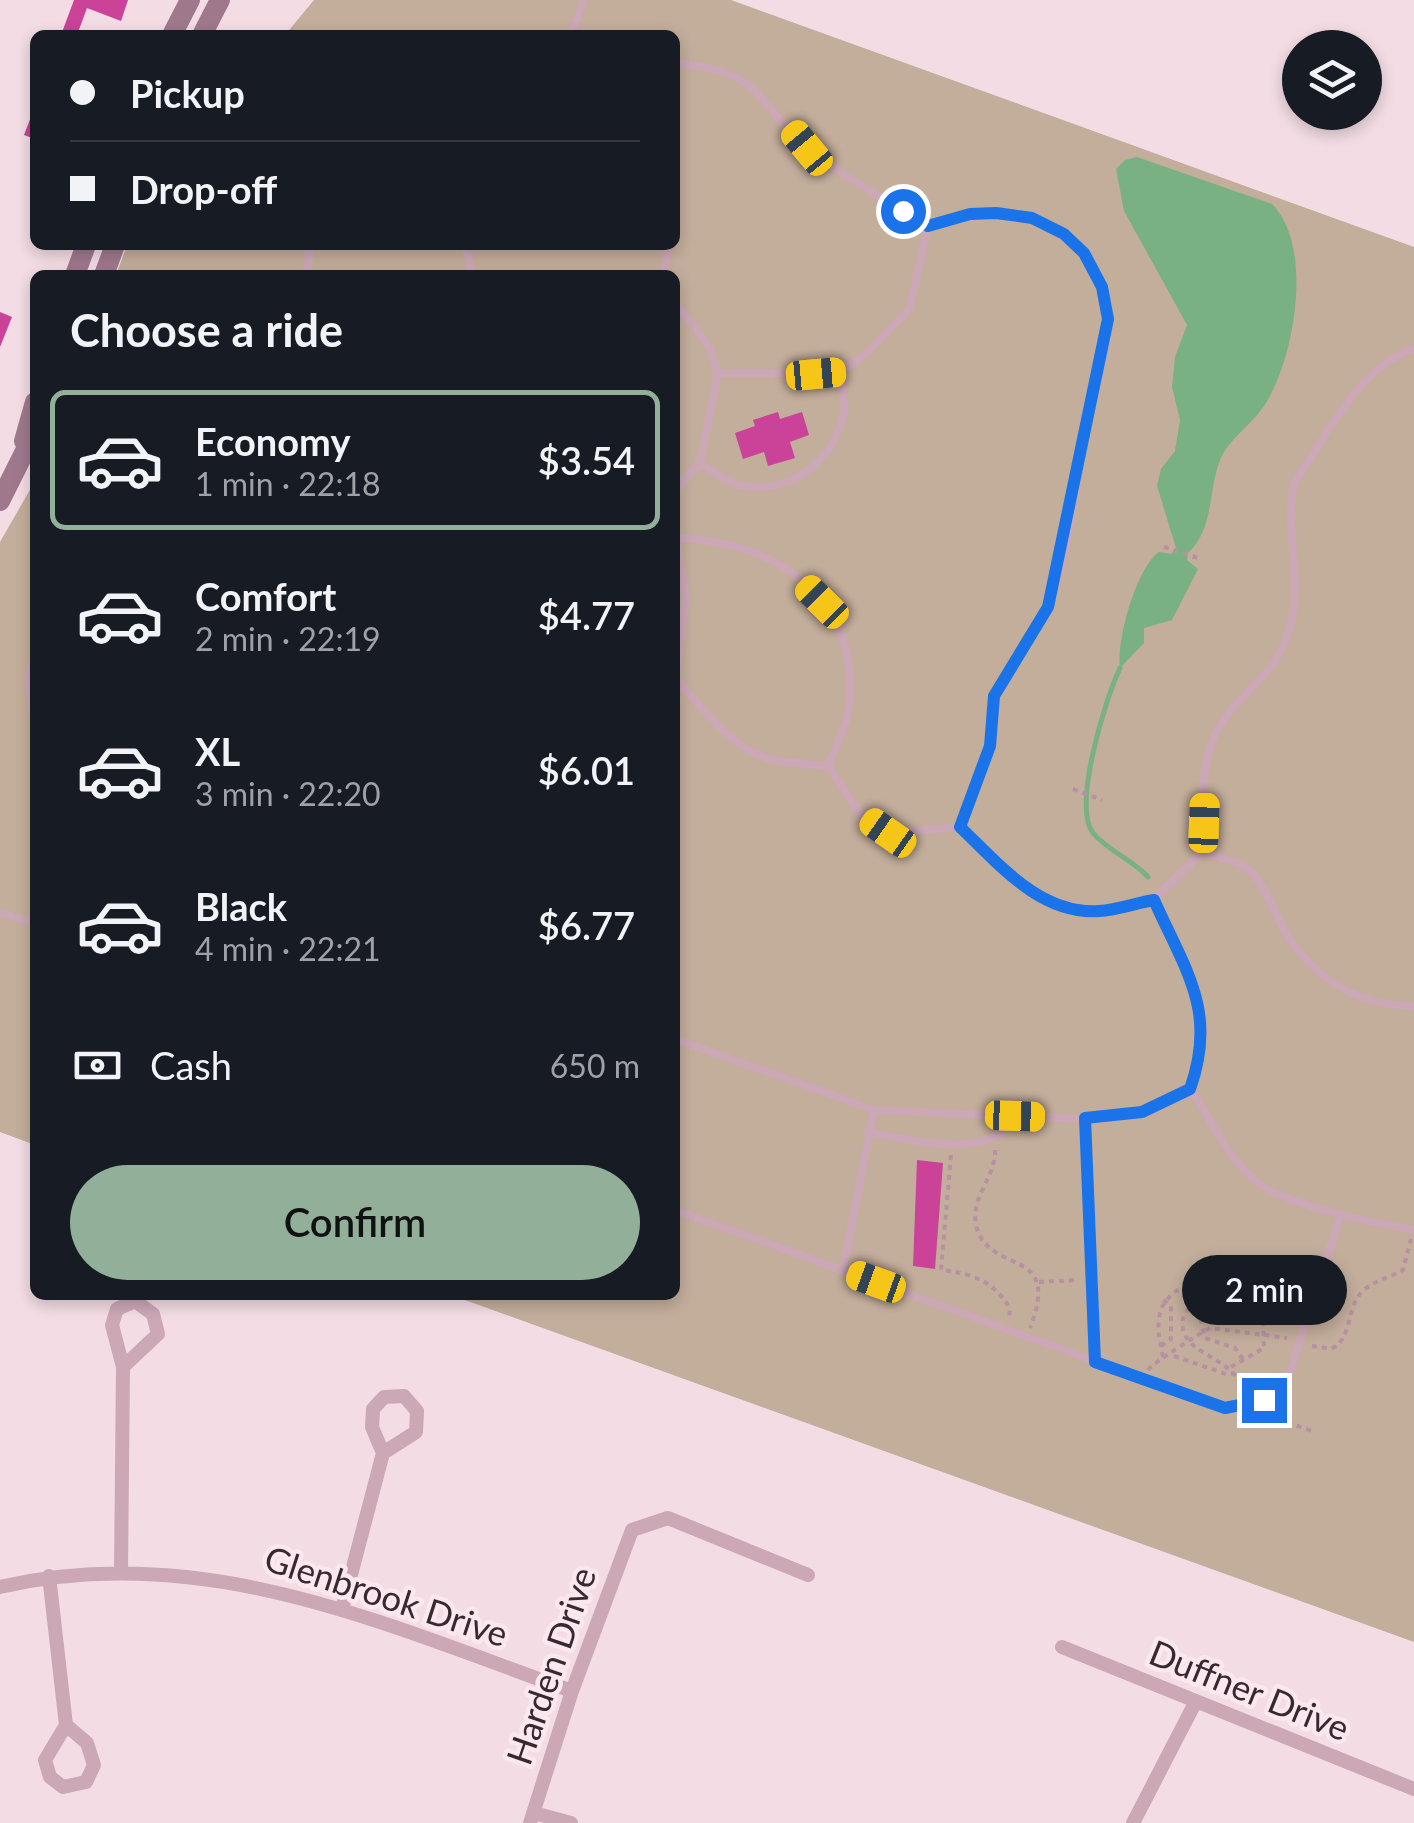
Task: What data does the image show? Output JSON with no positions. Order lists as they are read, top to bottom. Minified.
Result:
{"streets":{"street":["Glenbrook Drive","Harden Drive","Duffner Drive"]},"crossings":[["Glenbrook Drive","Harden Drive"]],"page":{"banner":["Pickup","Drop-off"],"heading":"Choose a ride","list":[{"name":"Economy","note":"1 min · 22:18","value":"$3.54"},{"name":"Comfort","note":"2 min · 22:19","value":"$4.77"},{"name":"XL","note":"3 min · 22:20","value":"$6.01"},{"name":"Black","note":"4 min · 22:21","value":"$6.77"}],"pay":["Cash","650 m"],"buttons":"Confirm","bubble":"2 min"}}
